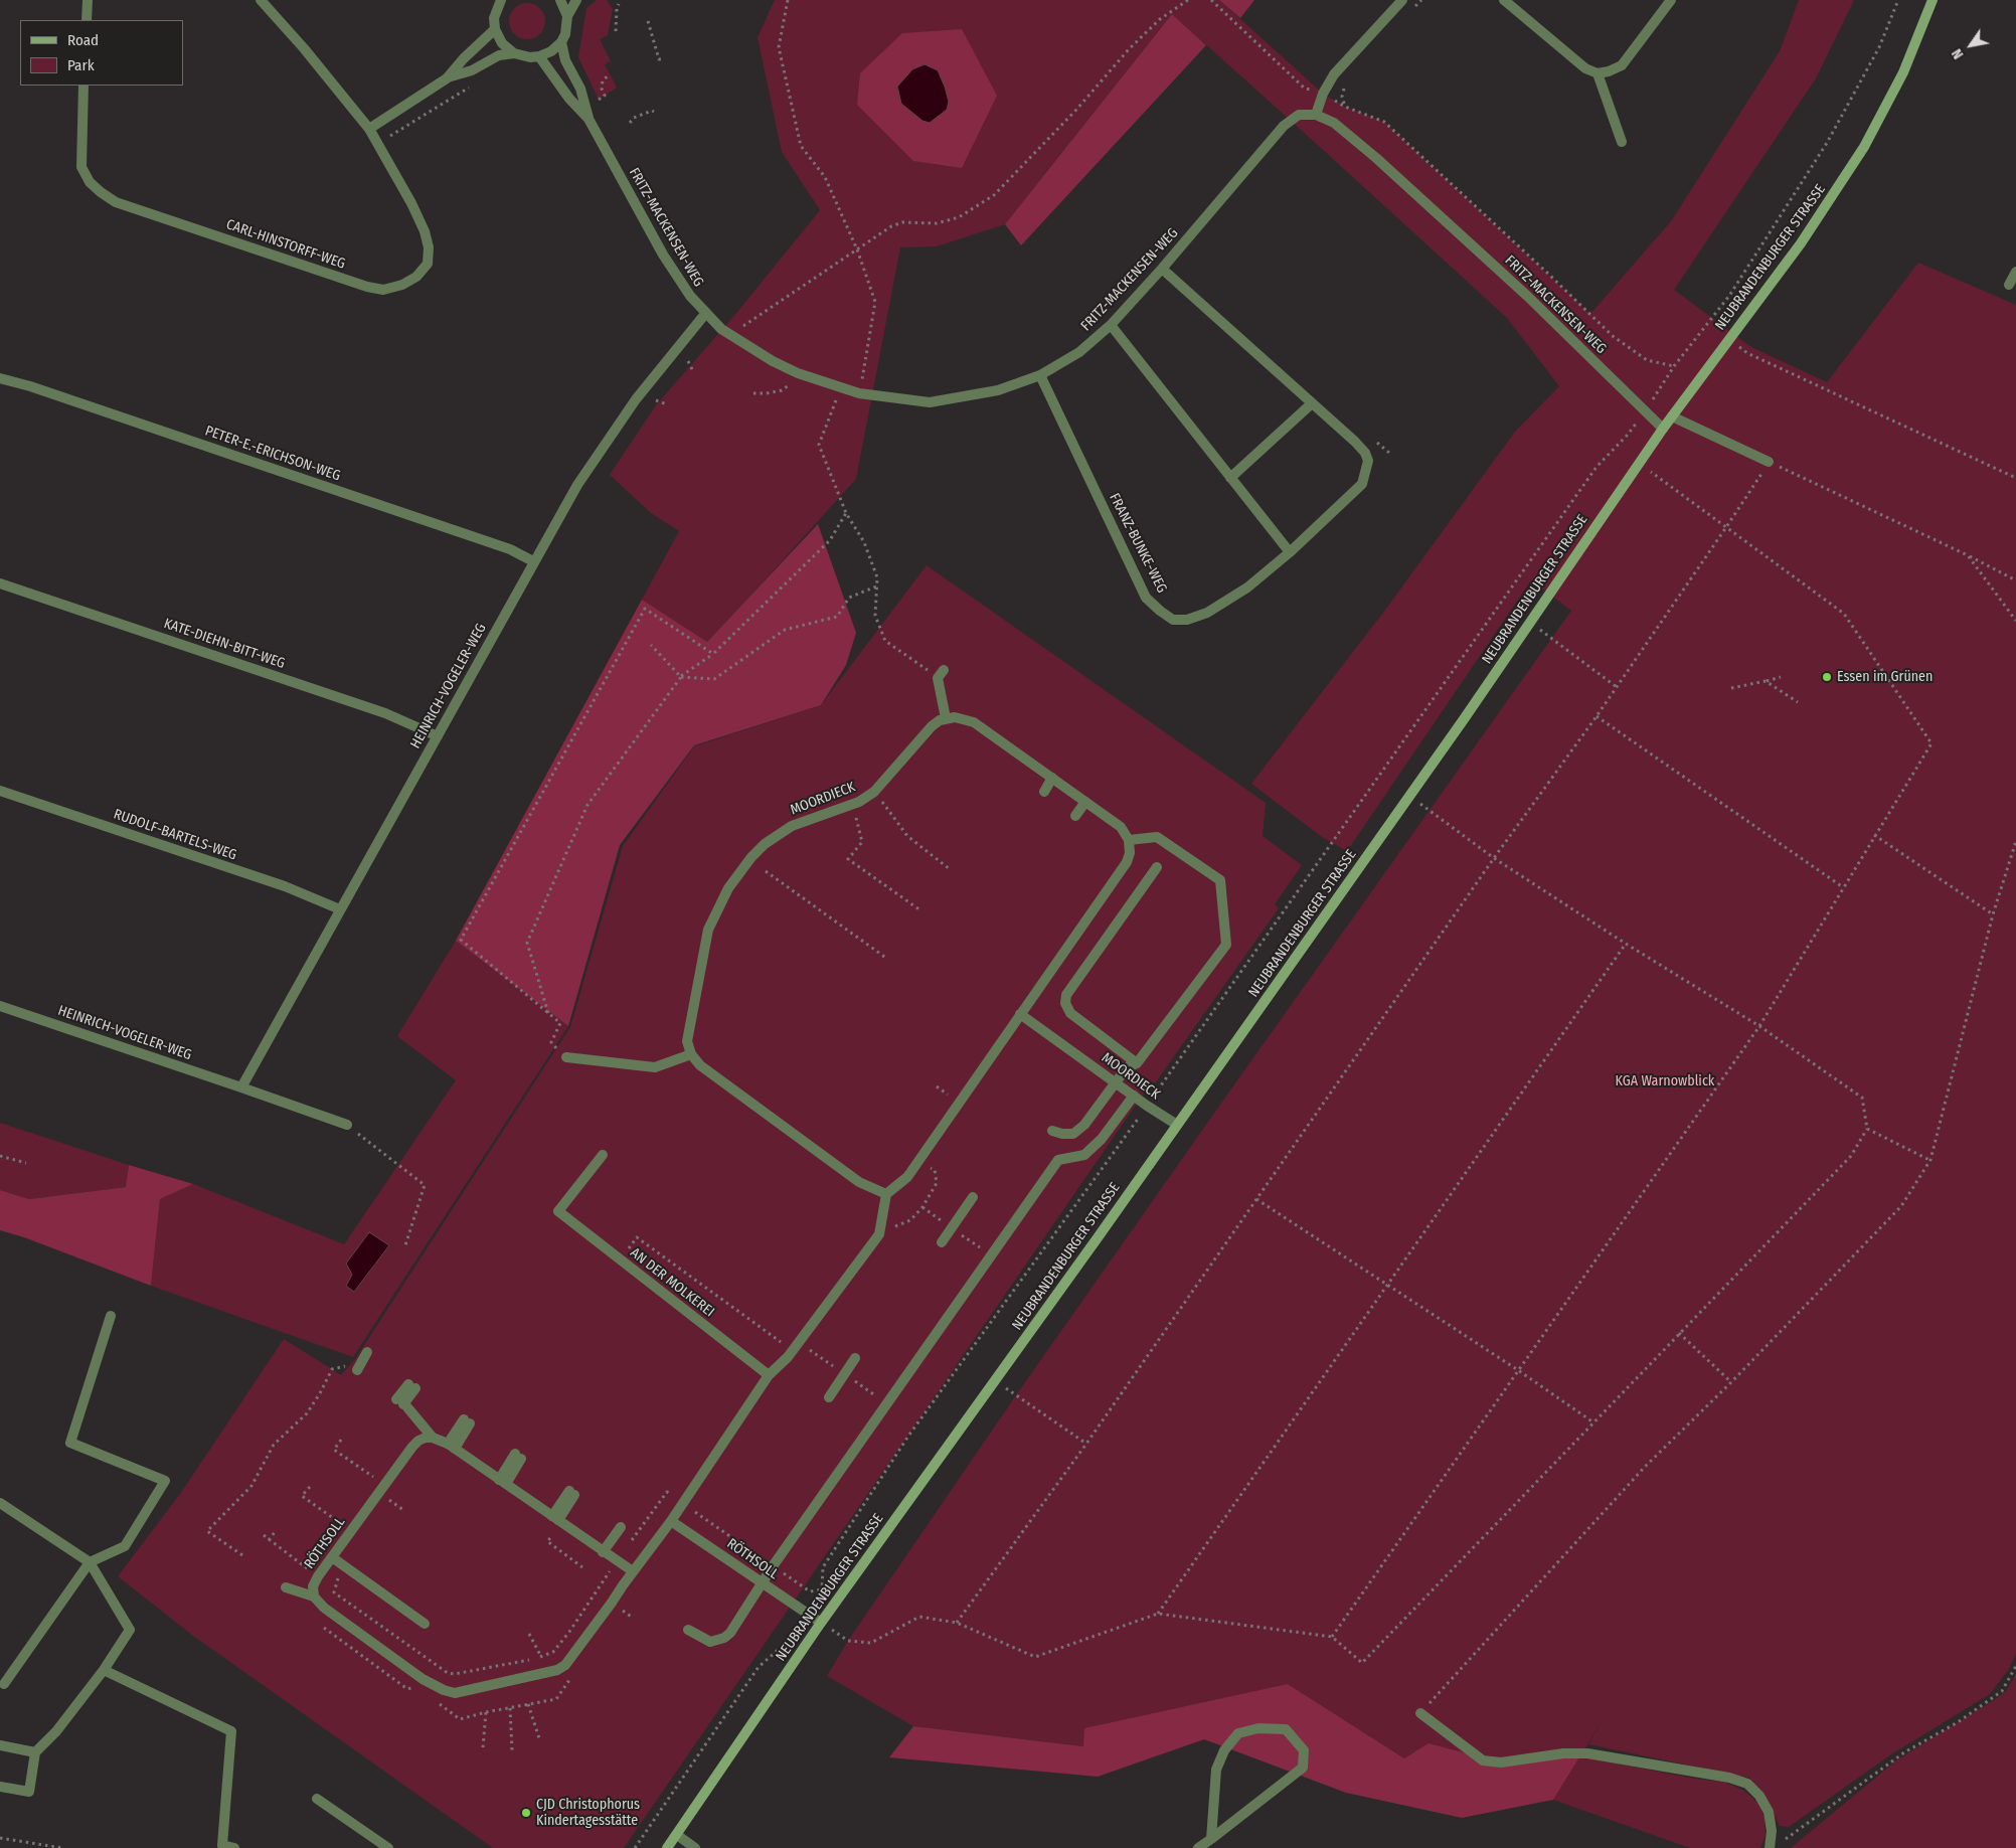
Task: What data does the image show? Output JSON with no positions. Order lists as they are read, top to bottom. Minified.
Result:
{"streets":{"main road":["NEUBRANDENBURGER STRASSE"],"street":["FRITZ-MACKENSEN-WEG","CARL-HINSTORFF-WEG","PETER-E.-ERICHSON-WEG","FRANZ-BUNKE-WEG","KATE-DIEHN-BITT-WEG","HEINRICH-VOGELER-WEG","MOORDIECK","RUDOLF-BARTELS-WEG","AN DER MOLKEREI","RÖTHSOLL"]},"crossings":[["FRITZ-MACKENSEN-WEG","NEUBRANDENBURGER STRASSE"],["FRITZ-MACKENSEN-WEG","FRANZ-BUNKE-WEG"],["FRITZ-MACKENSEN-WEG","HEINRICH-VOGELER-WEG"],["NEUBRANDENBURGER STRASSE","MOORDIECK"],["NEUBRANDENBURGER STRASSE","RÖTHSOLL"],["PETER-E.-ERICHSON-WEG","HEINRICH-VOGELER-WEG"],["KATE-DIEHN-BITT-WEG","HEINRICH-VOGELER-WEG"],["HEINRICH-VOGELER-WEG","RUDOLF-BARTELS-WEG"]],"parks":["KGA Warnowblick"],"places":["Essen im Grünen","CJD Christophorus Kindertagesstätte"],"legend":["Road","Park"],"north":"bottom left"}
